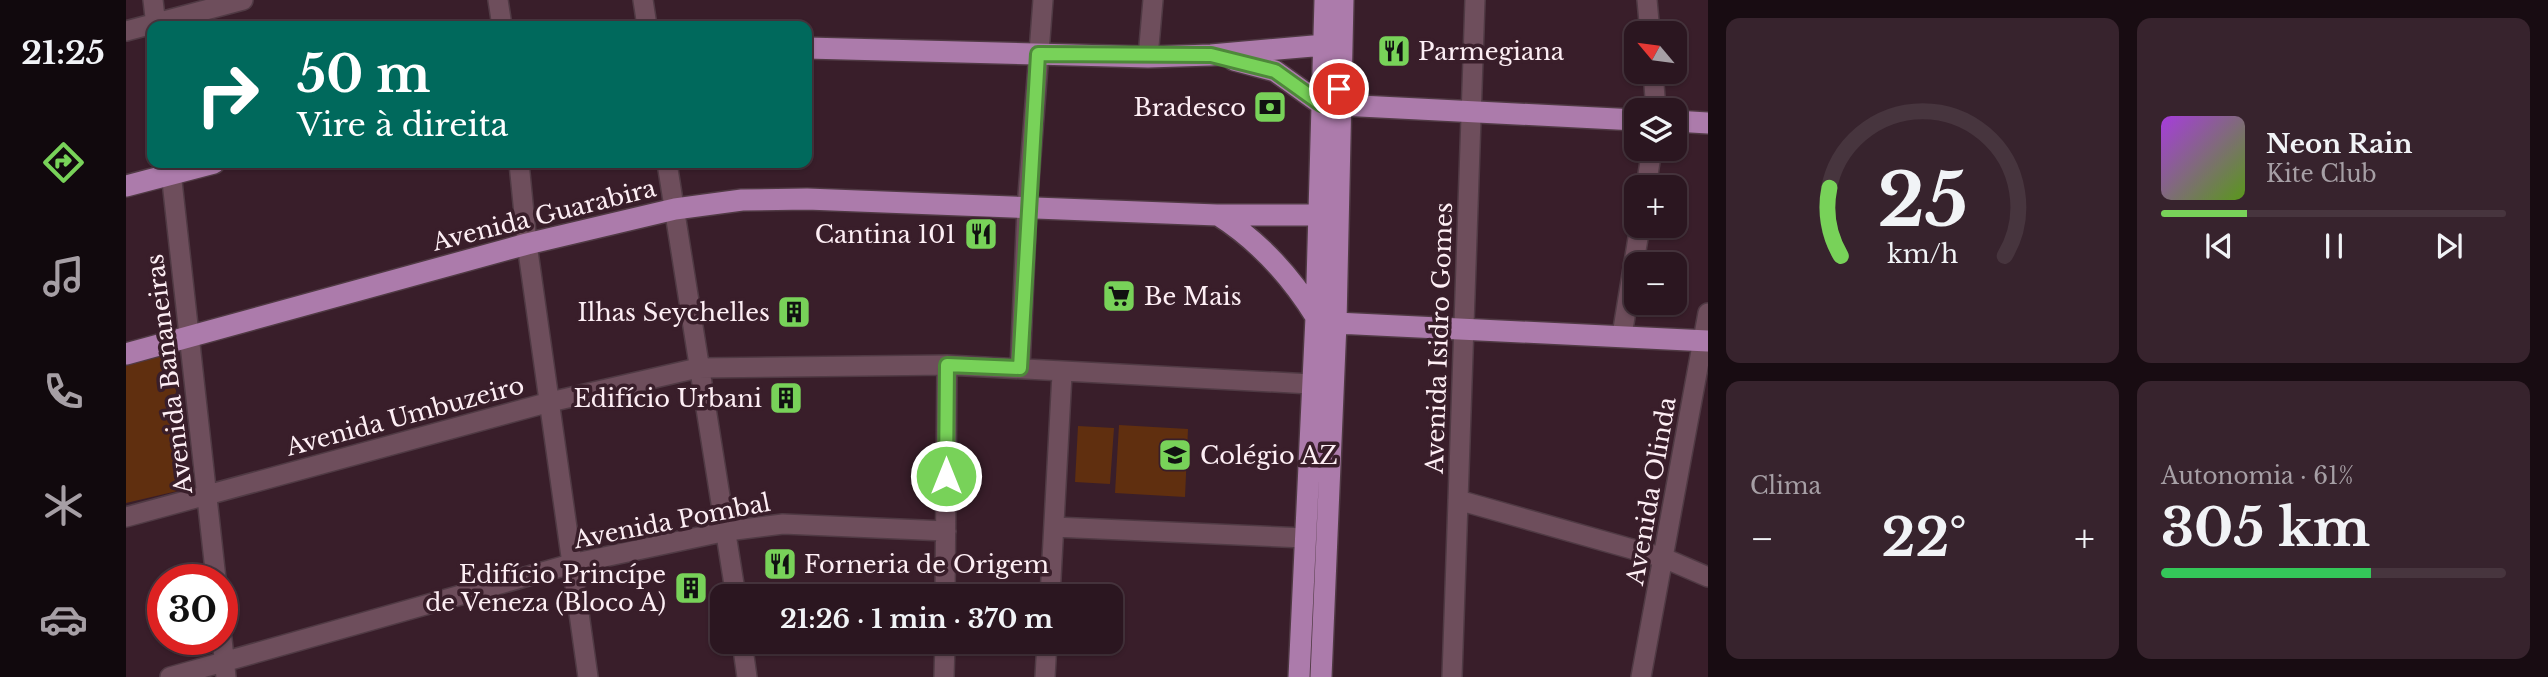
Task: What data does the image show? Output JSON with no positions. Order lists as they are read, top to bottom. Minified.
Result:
{"streets":{"main road":["Avenida Guarabira"],"street":["Avenida Isidro Gomes","Avenida Bananeiras","Avenida Umbuzeiro","Avenida Olinda","Avenida Pombal"]},"crossings":[["Avenida Guarabira","Avenida Bananeiras"],["Avenida Bananeiras","Avenida Umbuzeiro"]],"places":{"restaurant":["Parmegiana","Cantina 101","Forneria de Origem"],"bank":["Bradesco"],"supermarket":["Be Mais"],"building":["Ilhas Seychelles","Edifício Urbani","Edifício Princípe de Veneza (Bloco A)"],"school or university":["Colégio AZ"]},"north":"top left","page":{"tabs":"21:25","map_buttons":["+","−"],"turn":["50 m","Vire à direita"],"song":["Neon Rain","Kite Club"],"tile":["Clima",["Autonomia · 61%","305 km"]],"heat":["−","22°","+"],"limit":"30","trip":"21:26 · 1 min · 370 m","gauge":["25","km/h"]}}
